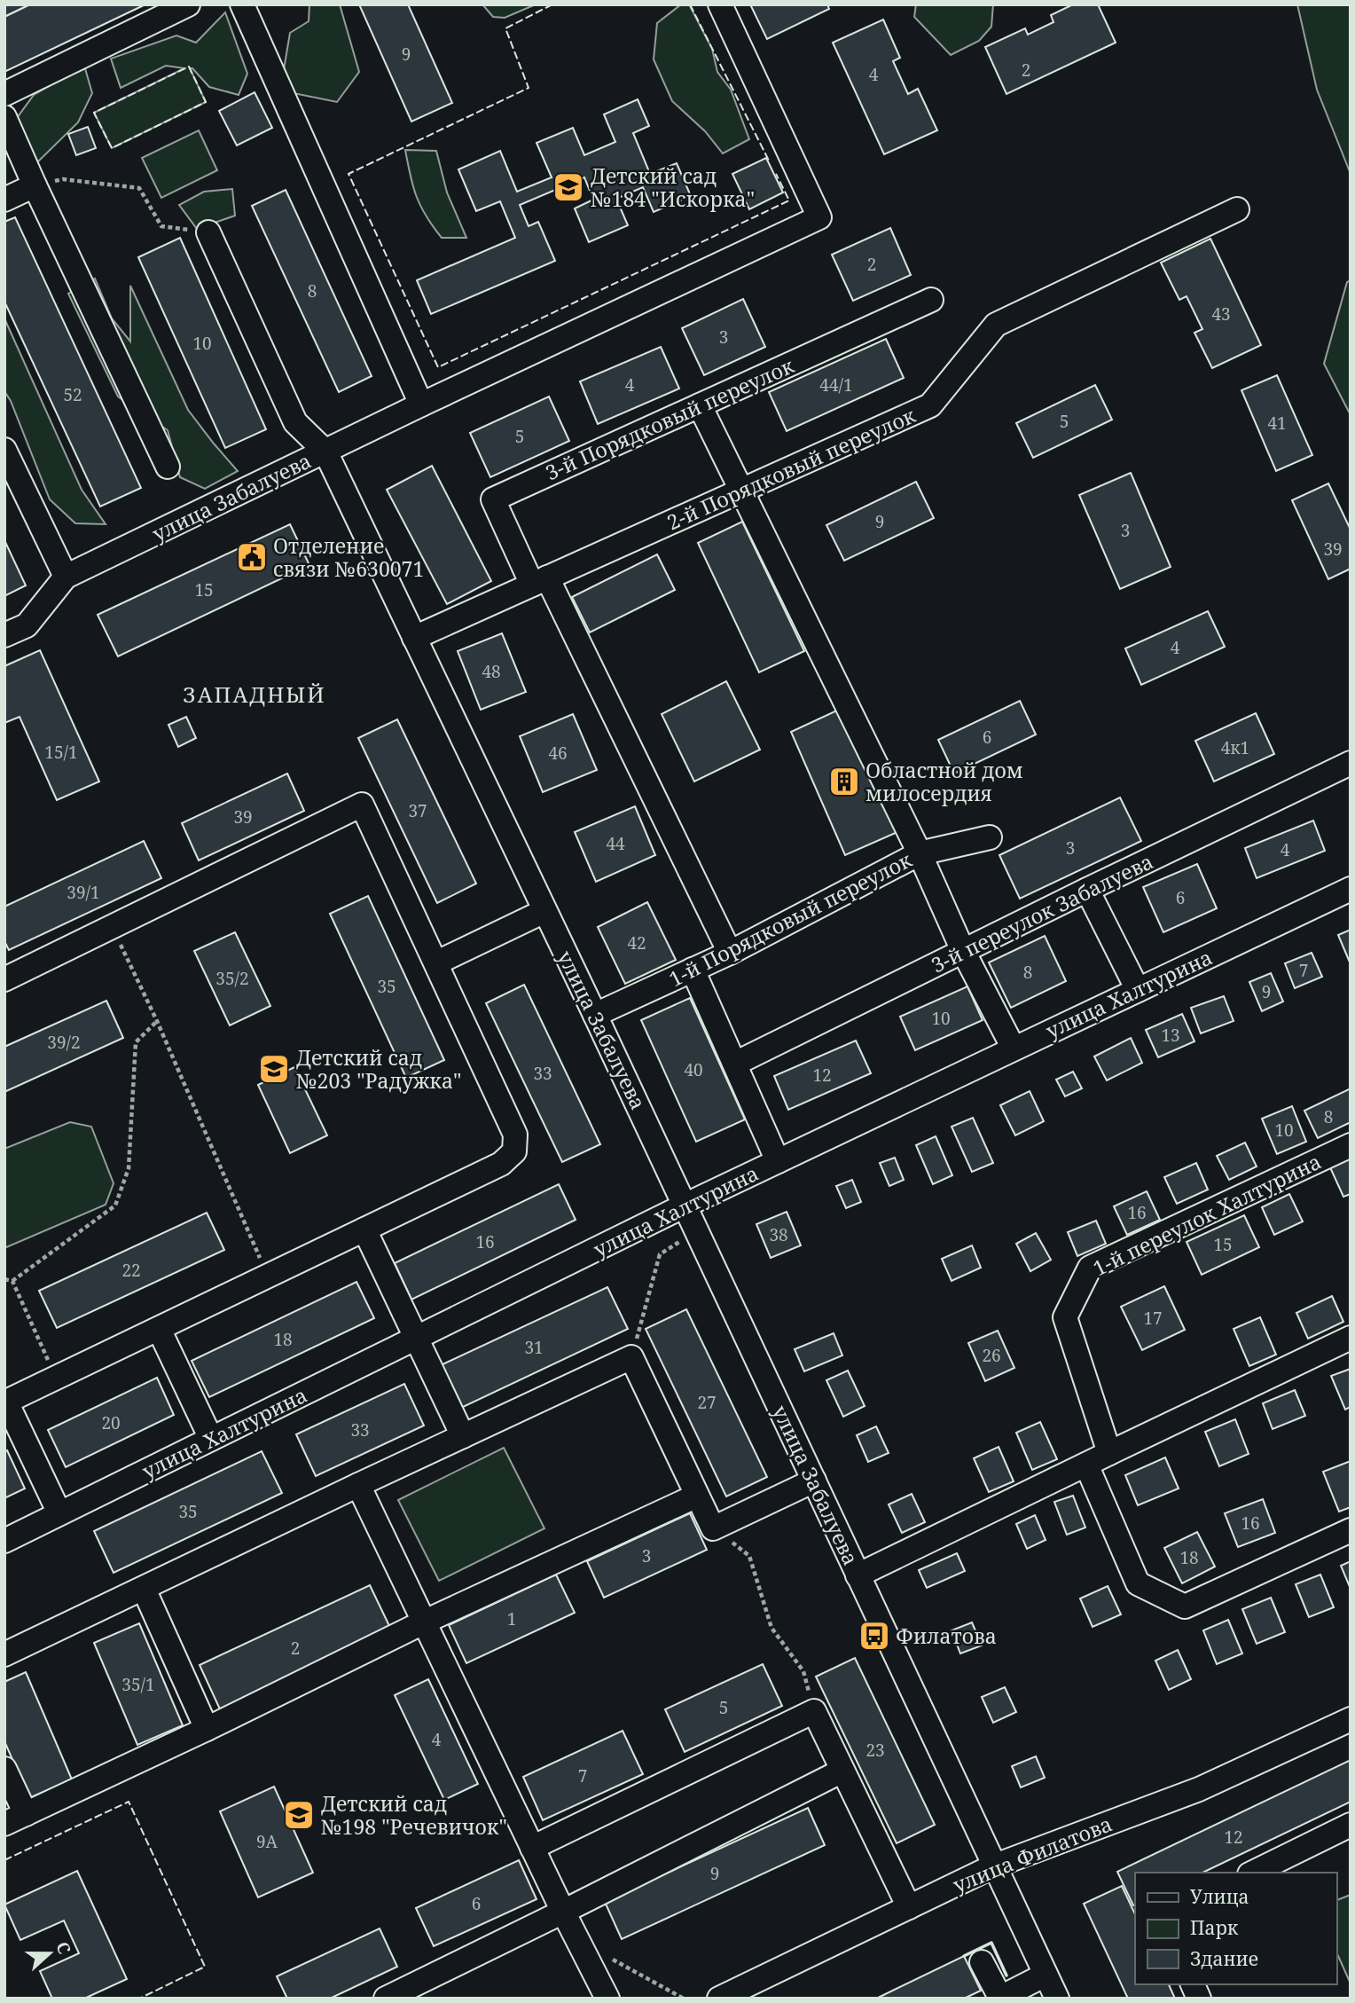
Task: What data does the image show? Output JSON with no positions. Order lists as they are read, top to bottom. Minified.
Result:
{"streets":{"street":["3-й Порядковый переулок","2-й Порядковый переулок","улица Забалуева","3-й переулок Забалуева","1-й Порядковый переулок","улица Халтурина","1-й переулок Халтурина","улица Филатова"]},"crossings":[["3-й Порядковый переулок","2-й Порядковый переулок"],["2-й Порядковый переулок","улица Забалуева"],["улица Забалуева","1-й Порядковый переулок"],["улица Забалуева","улица Халтурина"],["улица Забалуева","улица Филатова"]],"districts":["ЗАПАДНЫЙ"],"places":{"school or university":["Детский сад №184 \"Искорка\"","Детский сад №203 \"Радужка\"","Детский сад №198 \"Речевичок\""],"public building":["Отделение связи №630071"],"building":["Областной дом милосердия"],"bus stop":["Филатова"]},"house_numbers":["9","2","4","2","8","43","3","10","4","44/1","52","5","41","5","9","3","39","15","4","48","6","4к1","15/1","46","37","39","44","3","4","39/1","6","42","7","8","35/2","35","9","10","13","39/2","40","33","12","8","10","16","38","16","15","22","17","18","31","26","27","20","33","35","16","3","18","1","2","35/1","5","4","23","7","12","9А","9","6"],"legend":["Улица","Парк","Здание"],"north":"right"}
